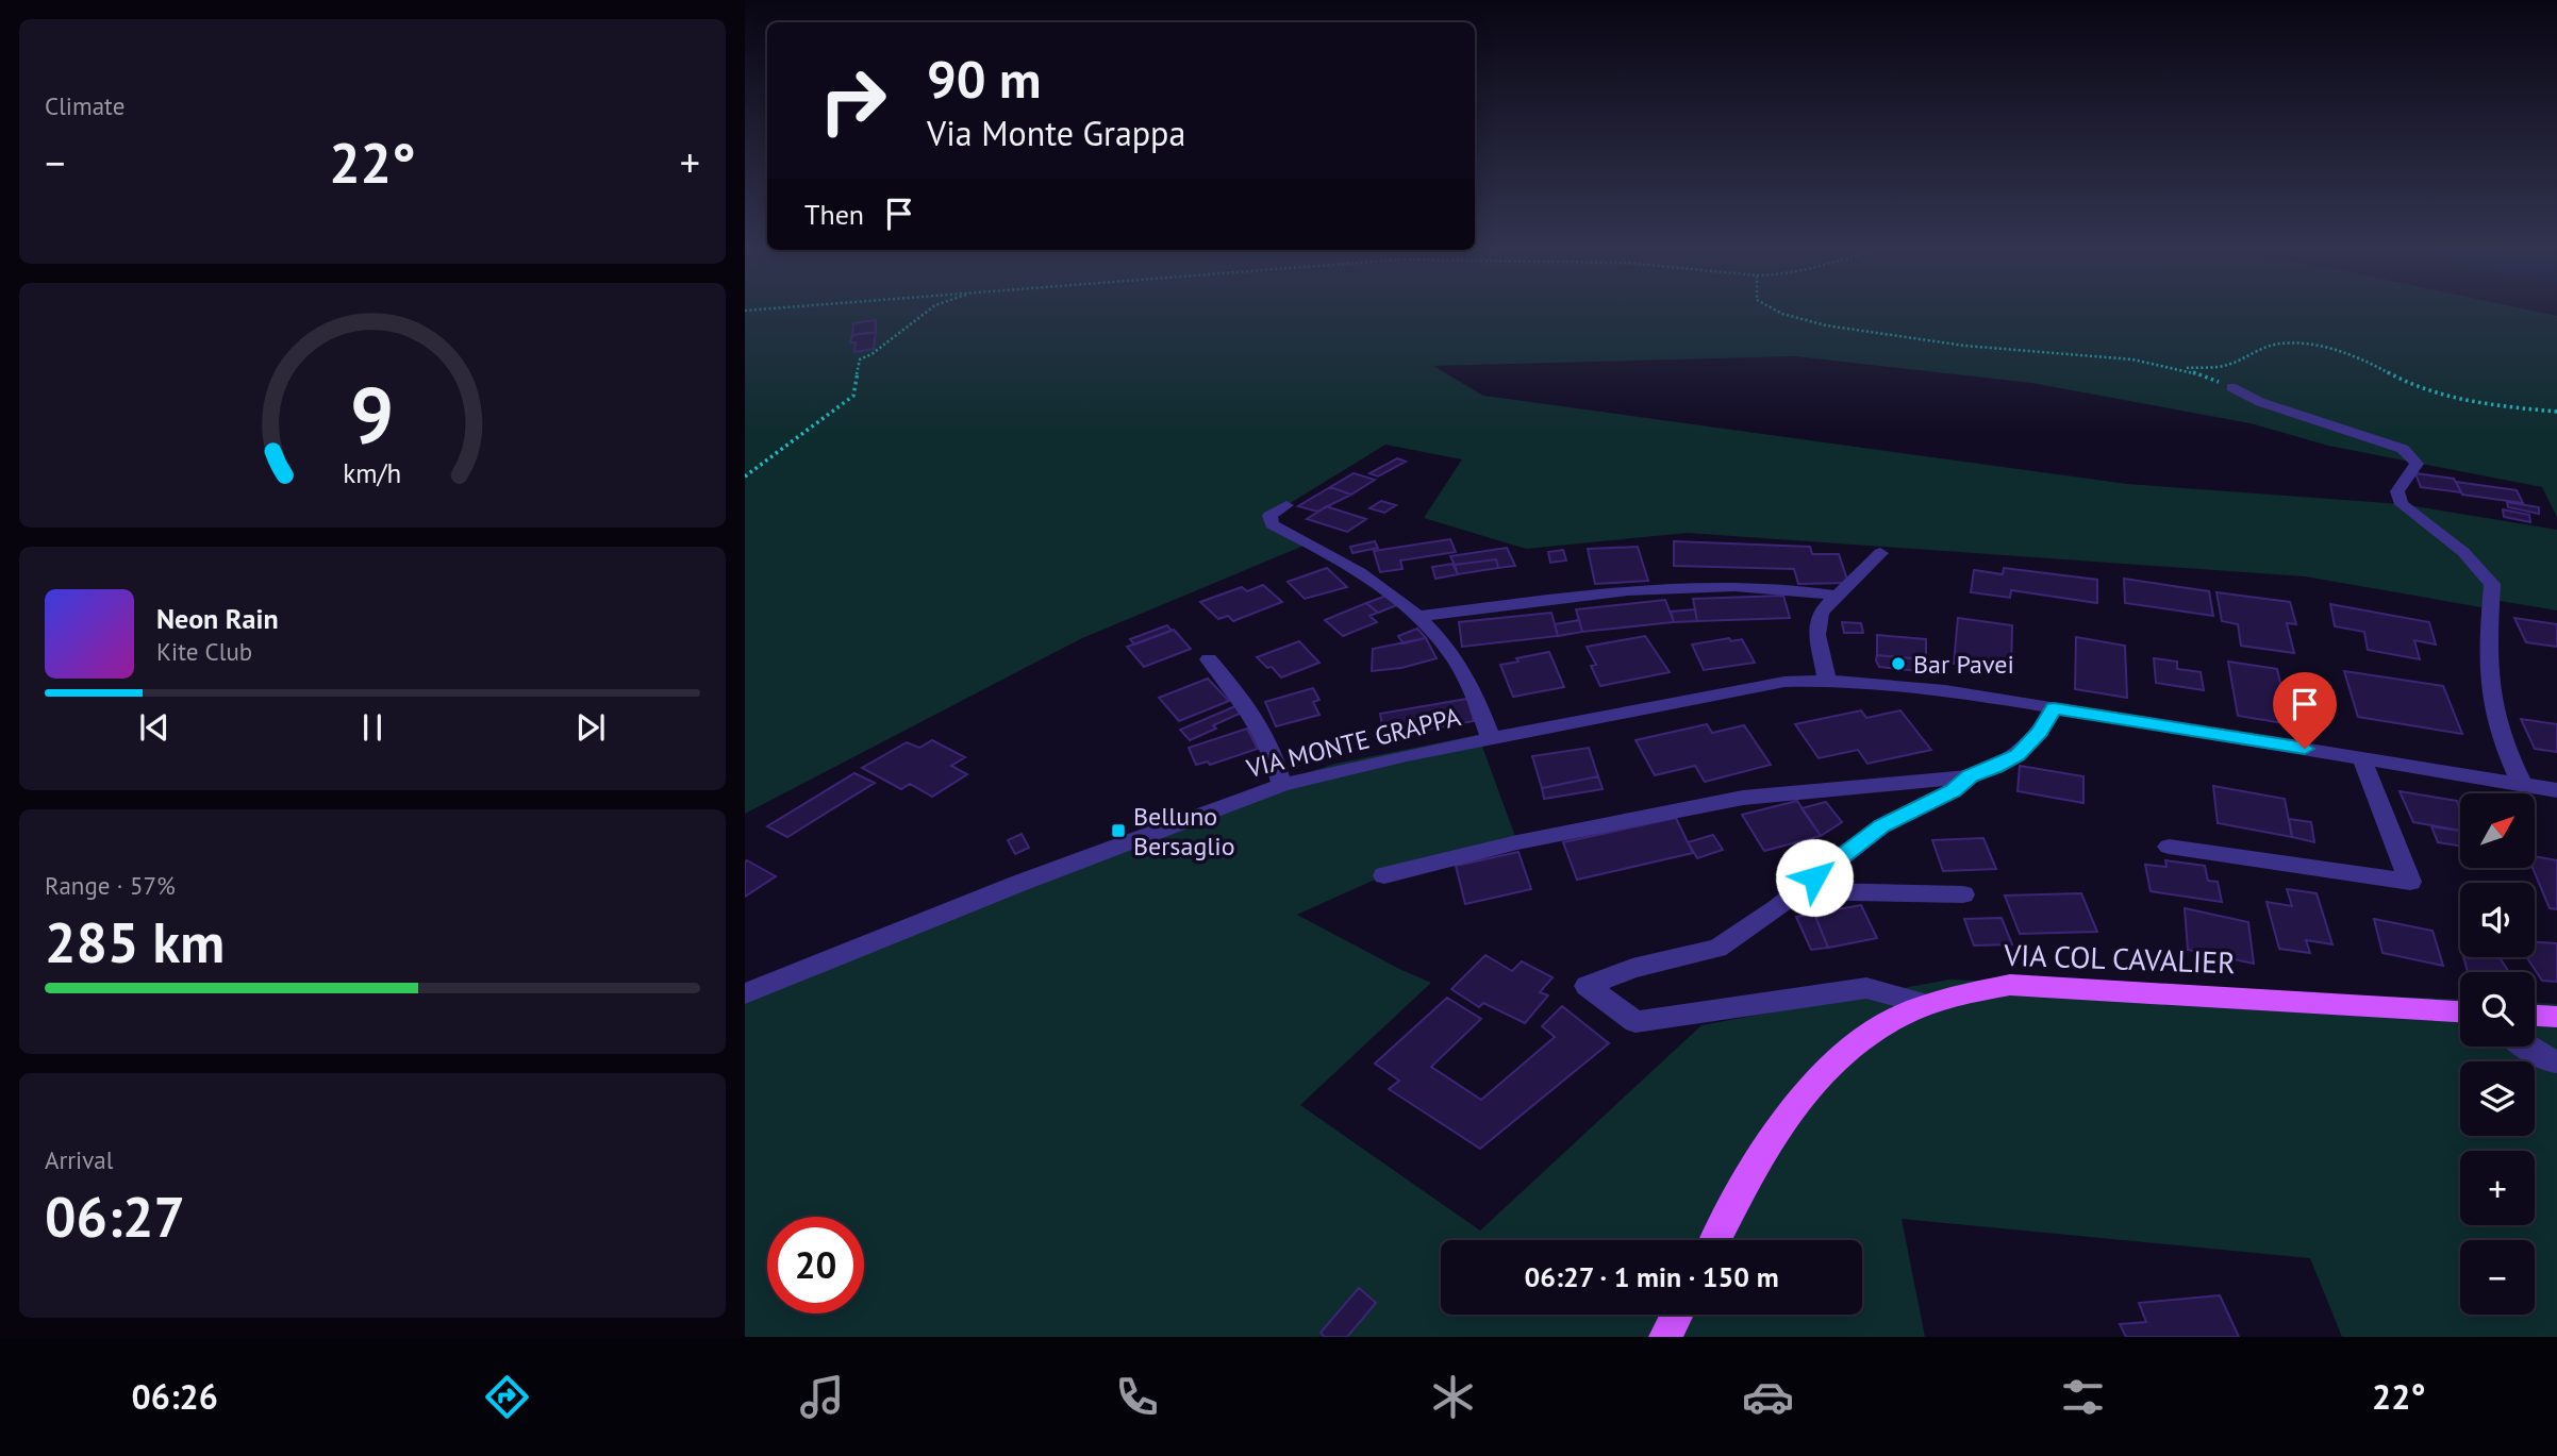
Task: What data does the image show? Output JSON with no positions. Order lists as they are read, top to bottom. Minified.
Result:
{"streets":{"main road":["VIA COL CAVALIER"],"street":["VIA MONTE GRAPPA"]},"places":{"other":["Bar Pavei"],"transit":["Belluno Bersaglio"]},"north":"top right","page":{"tile":["Climate",["Range · 57%","285 km"],["Arrival","06:27"]],"turn":["90 m","Via Monte Grappa"],"heat":["−","22°","+"],"then":"Then","song":["Neon Rain","Kite Club"],"map_buttons":["+","−"],"limit":"20","trip":"06:27 · 1 min · 150 m","tabs":["06:26","22°"],"gauge":["9","km/h"]}}
